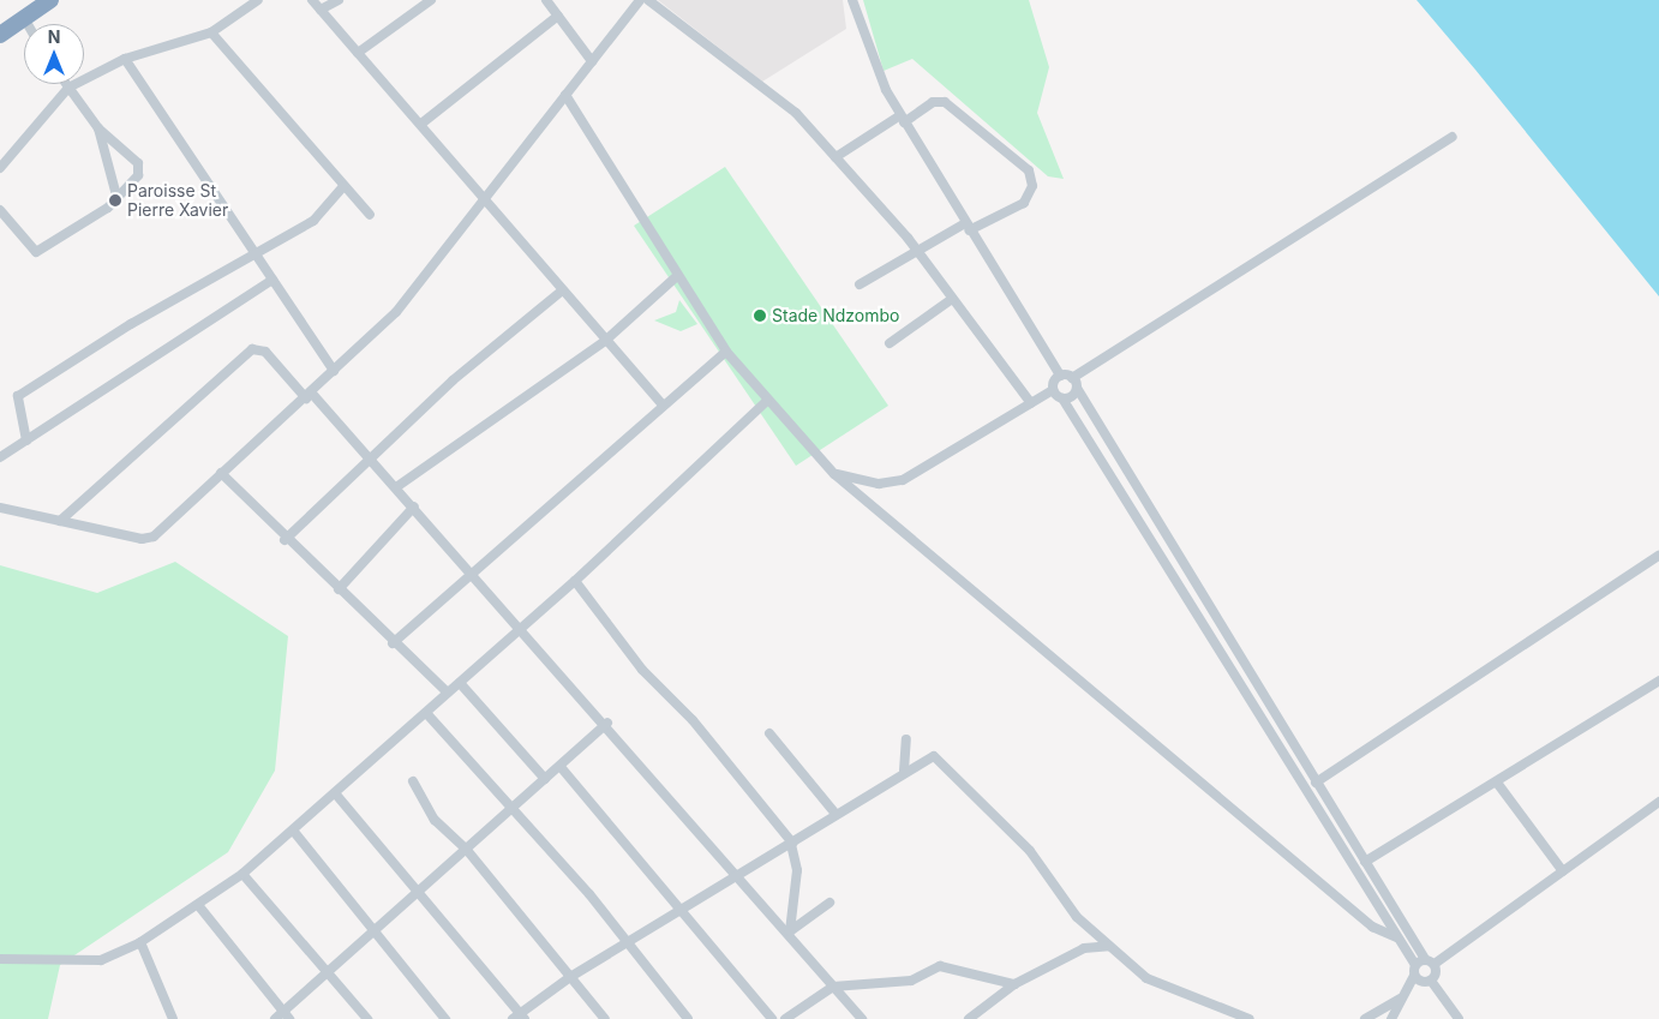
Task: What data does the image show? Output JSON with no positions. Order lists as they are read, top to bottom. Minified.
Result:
{"places":["Paroisse St Pierre Xavier","Stade Ndzombo"],"north":"top"}
